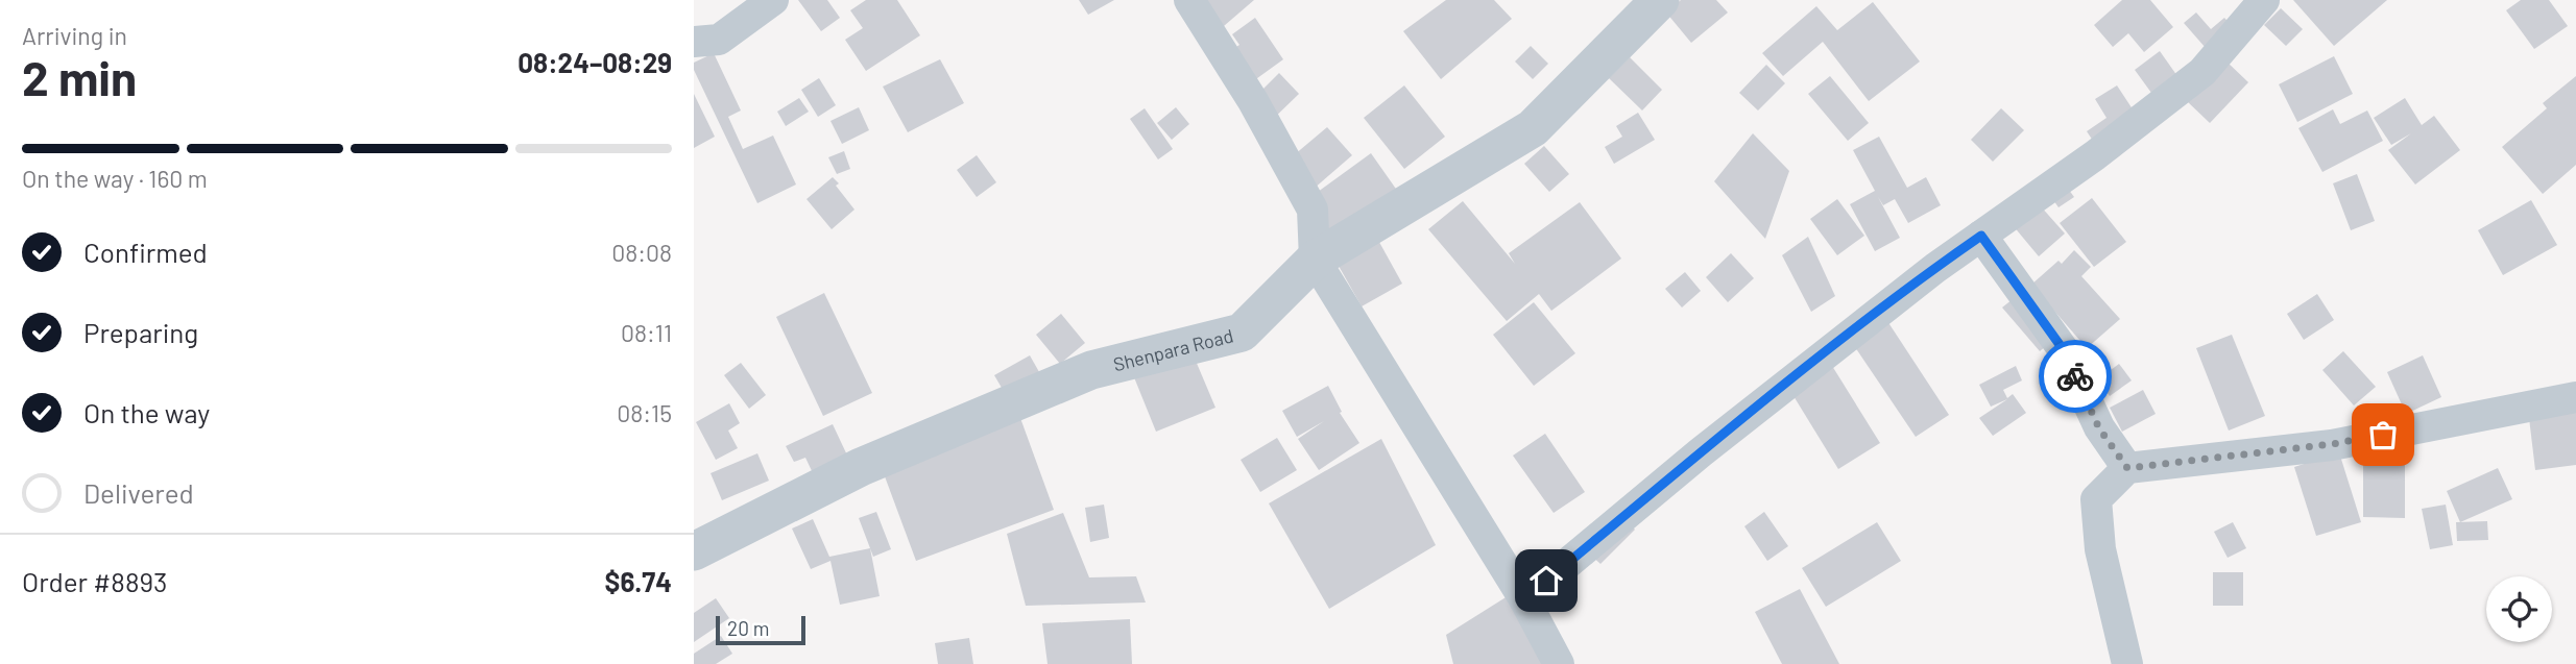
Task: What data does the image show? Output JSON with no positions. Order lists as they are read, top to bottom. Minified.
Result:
{"streets":{"street":["Shenpara Road"]},"scale_bar":"20 m","page":{"heading":["2 min","Arriving in","08:24–08:29"],"panel":["Order #8893","$6.74"],"bar":"On the way · 160 m","list":[["Confirmed","08:08"],["Preparing","08:11"],["On the way","08:15"],"Delivered"],"scale":"20 m"}}
